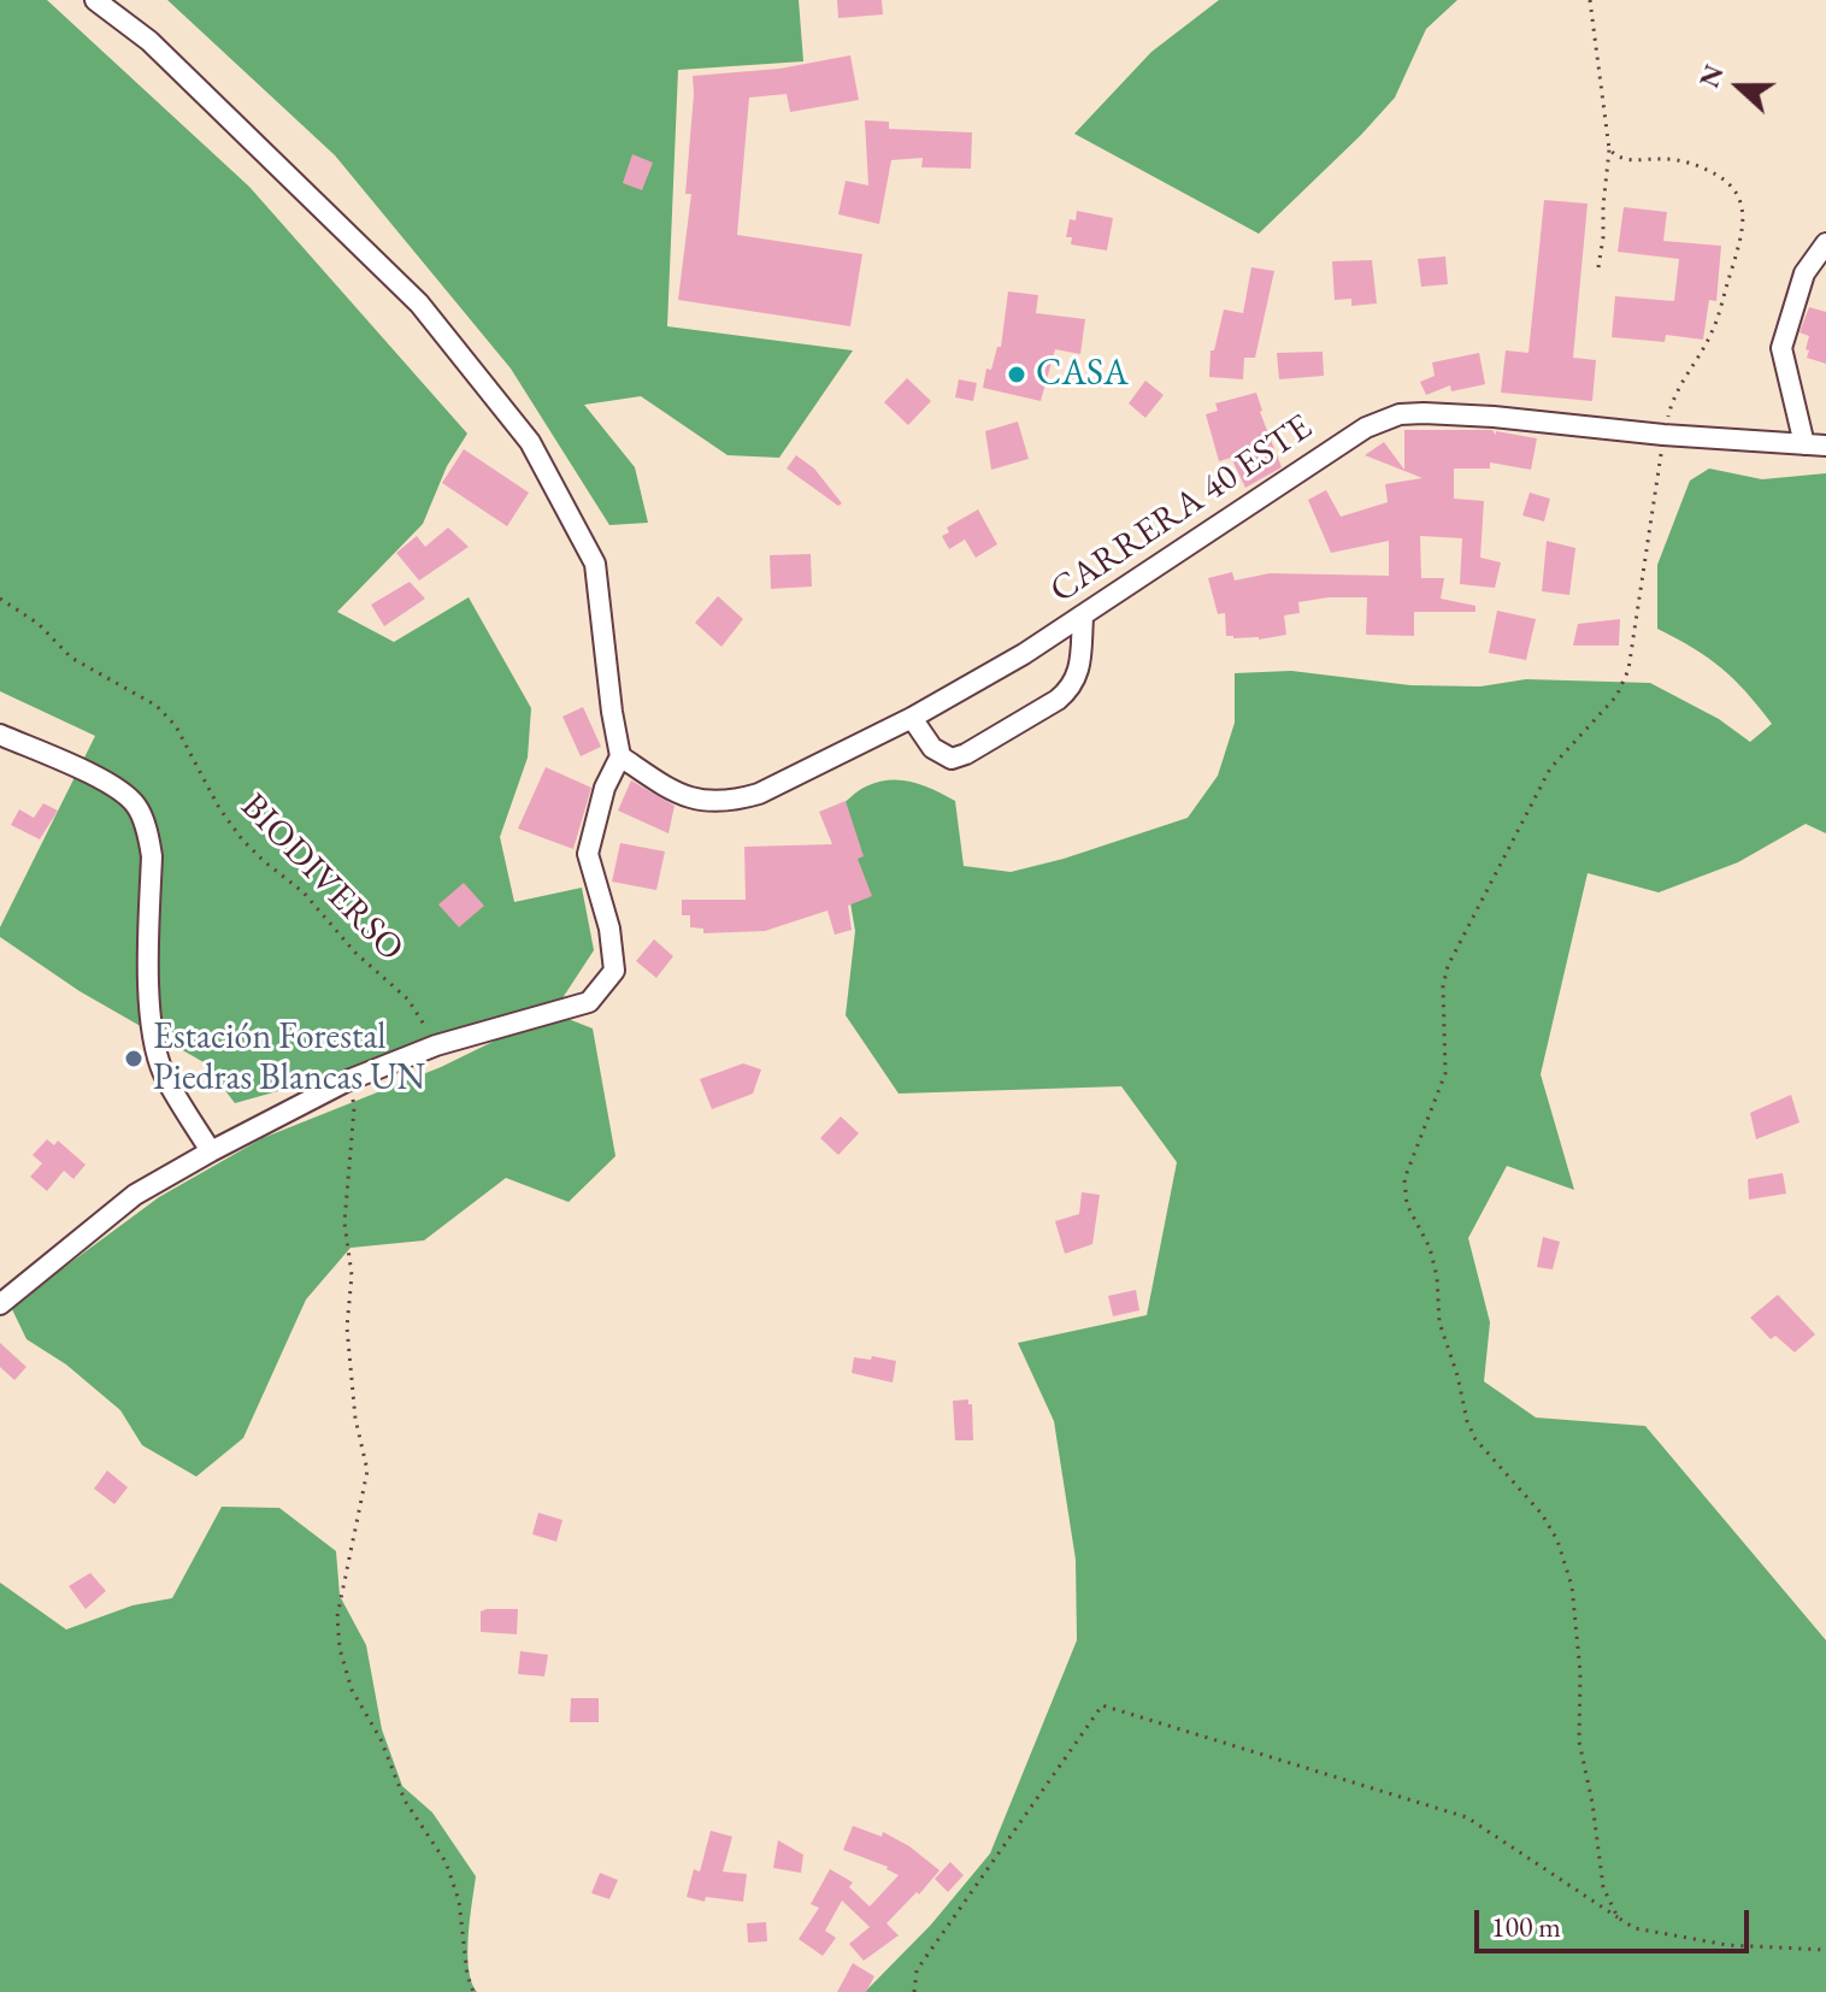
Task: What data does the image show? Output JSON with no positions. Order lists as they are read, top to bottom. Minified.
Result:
{"streets":{"street":["CARRERA 40 ESTE"],"path":["BIODIVERSO"]},"places":["CASA","Estación Forestal Piedras Blancas UN"],"scale_bar":"100 m","north":"left"}
